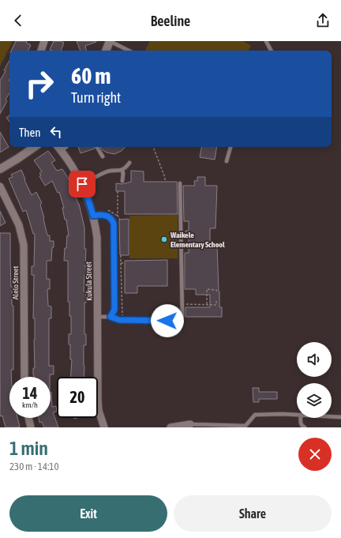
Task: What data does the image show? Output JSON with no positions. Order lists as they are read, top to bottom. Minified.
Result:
{"streets":{"street":["Kukula Street","Alelo Street"]},"places":["Waikele Elementary School"],"page":{"header":"Beeline","turn":["60 m","Turn right"],"then":"Then","speed":"14 km/h","limit":"20","heading":["1 min","230 m · 14:10"],"buttons":["Exit","Share"]}}
